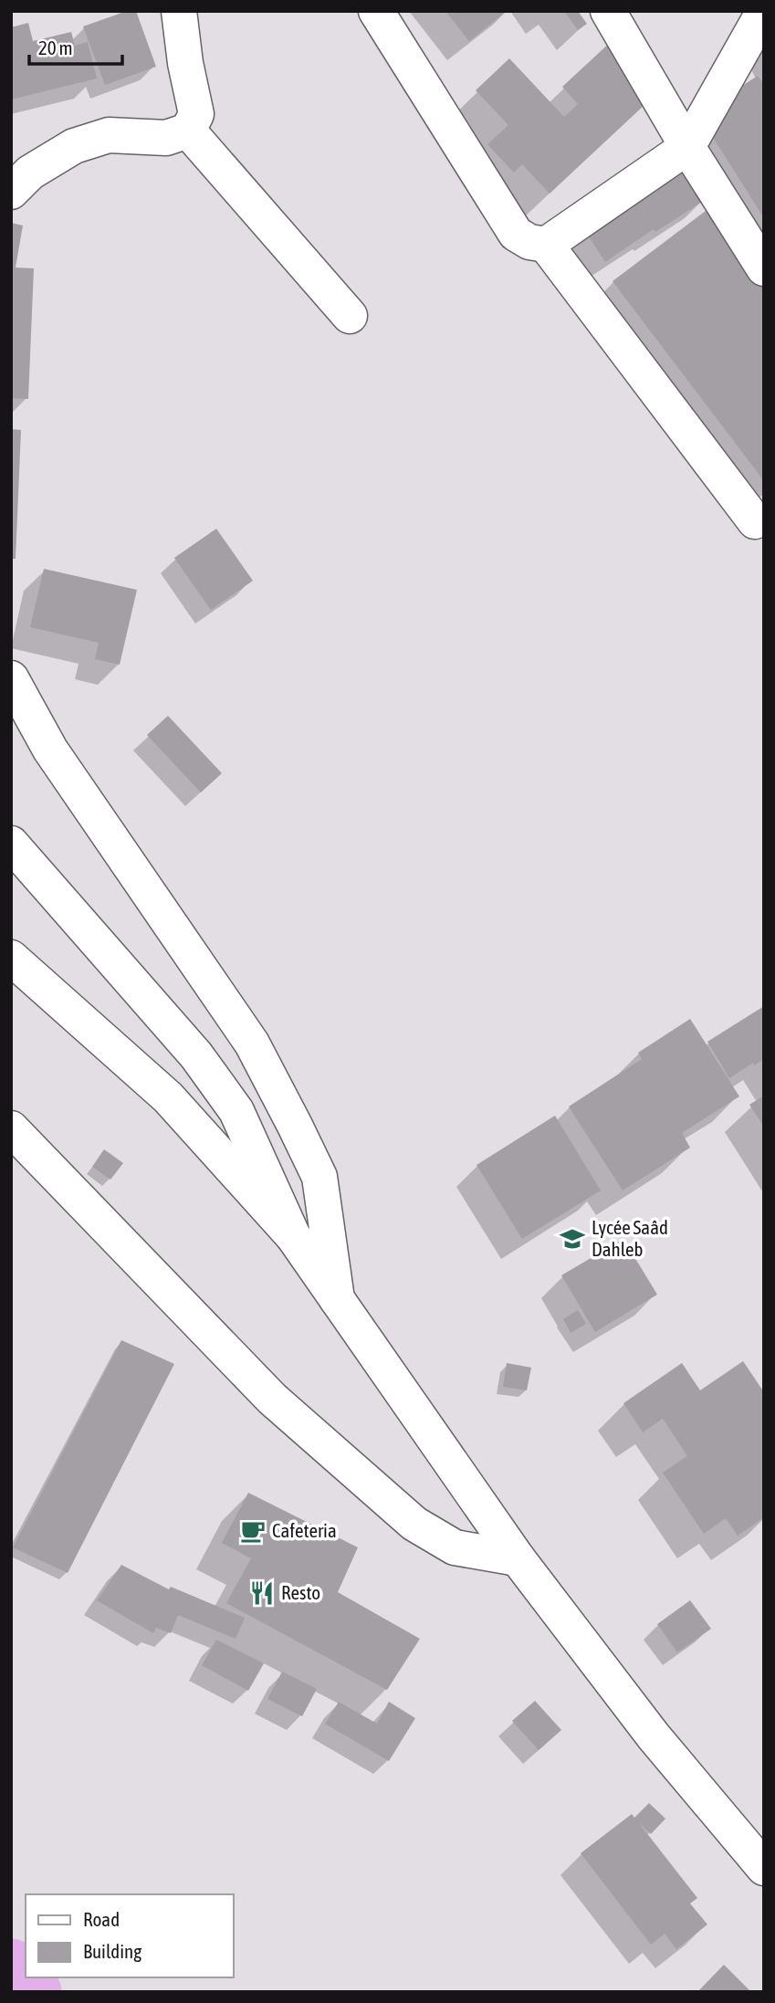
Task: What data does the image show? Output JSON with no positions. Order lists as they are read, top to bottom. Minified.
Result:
{"places":{"school or university":["Lycée Saâd Dahleb"],"cafe":["Cafeteria"],"restaurant":["Resto"]},"legend":["Road","Building"],"scale_bar":"20 m"}
